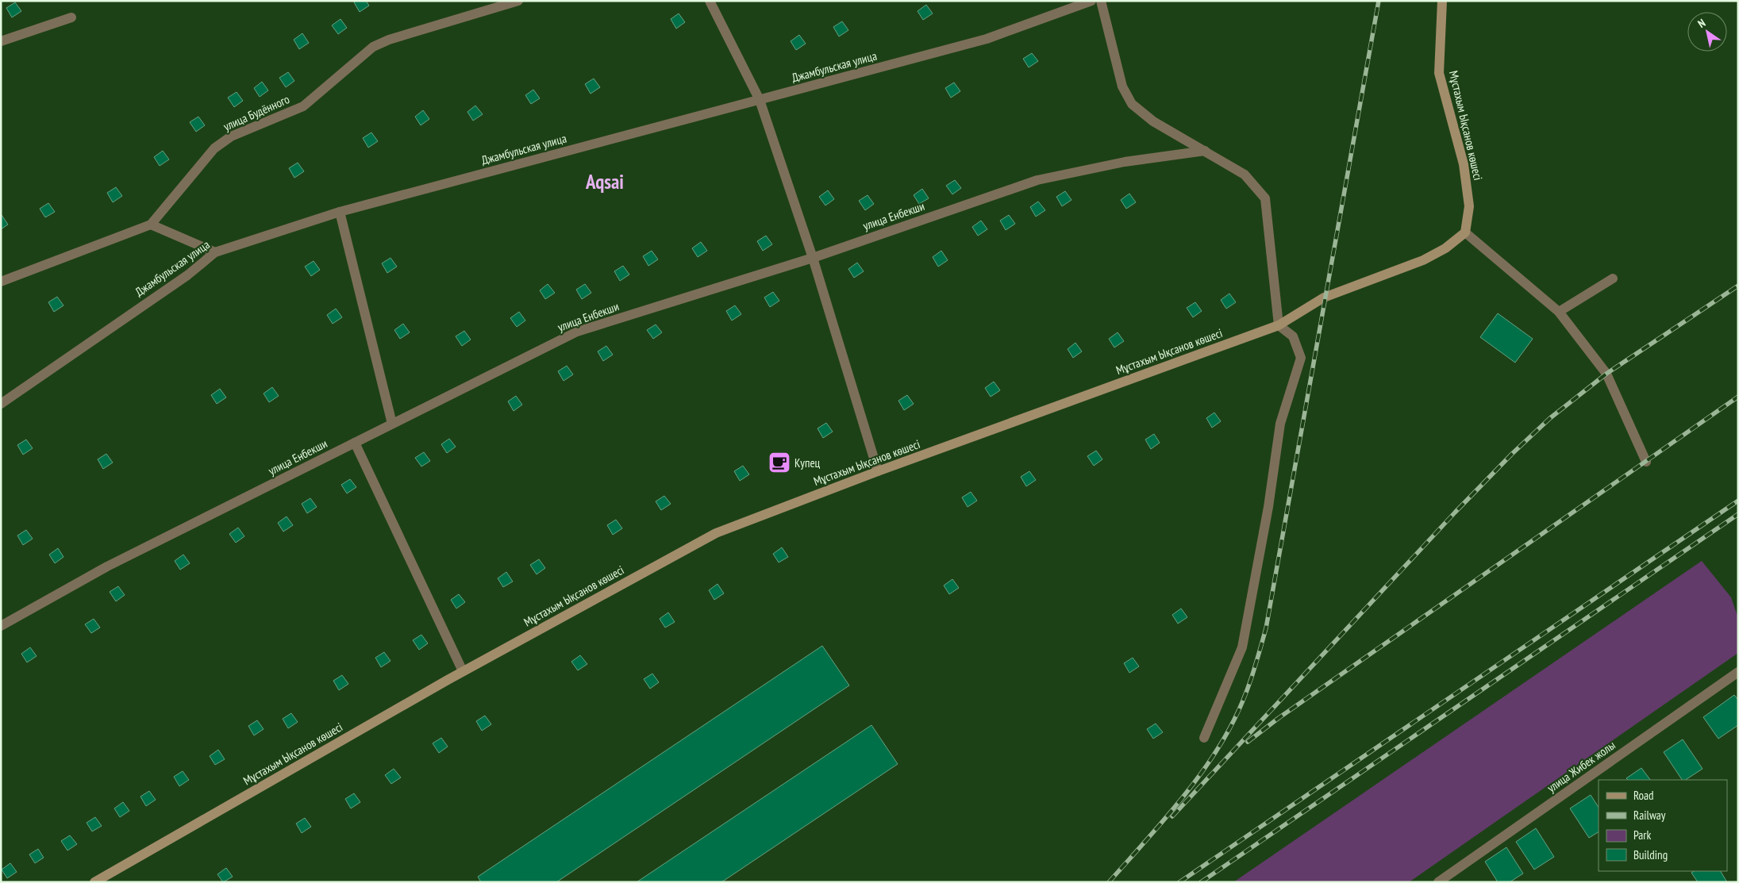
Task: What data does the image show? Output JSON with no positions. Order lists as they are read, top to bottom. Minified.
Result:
{"streets":{"main road":["Мұстахым Ықсанов көшесі"],"street":["Джамбульская улица","улица Будённого","улица Енбекши","улица Жибек жолы"]},"districts":["Aqsai"],"places":{"cafe":["Купец"]},"legend":["Road","Railway","Park","Building"],"north":"top left"}
